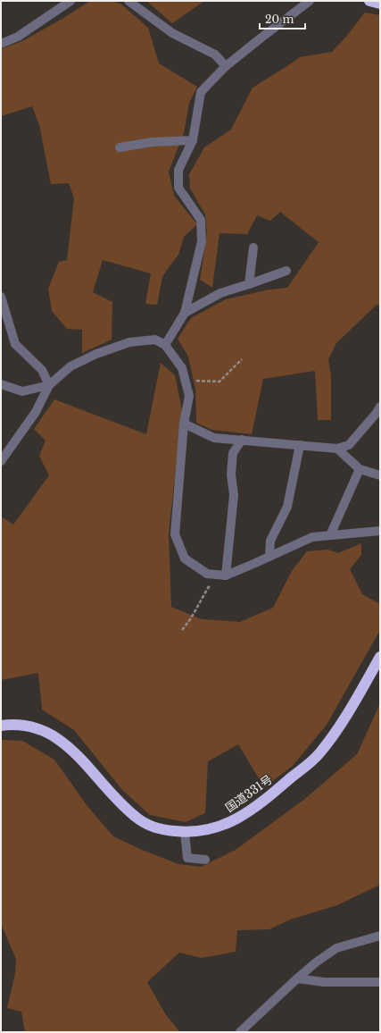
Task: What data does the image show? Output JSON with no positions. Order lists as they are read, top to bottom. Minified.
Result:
{"streets":{"highway":["国道331号"]},"scale_bar":"20 m"}
